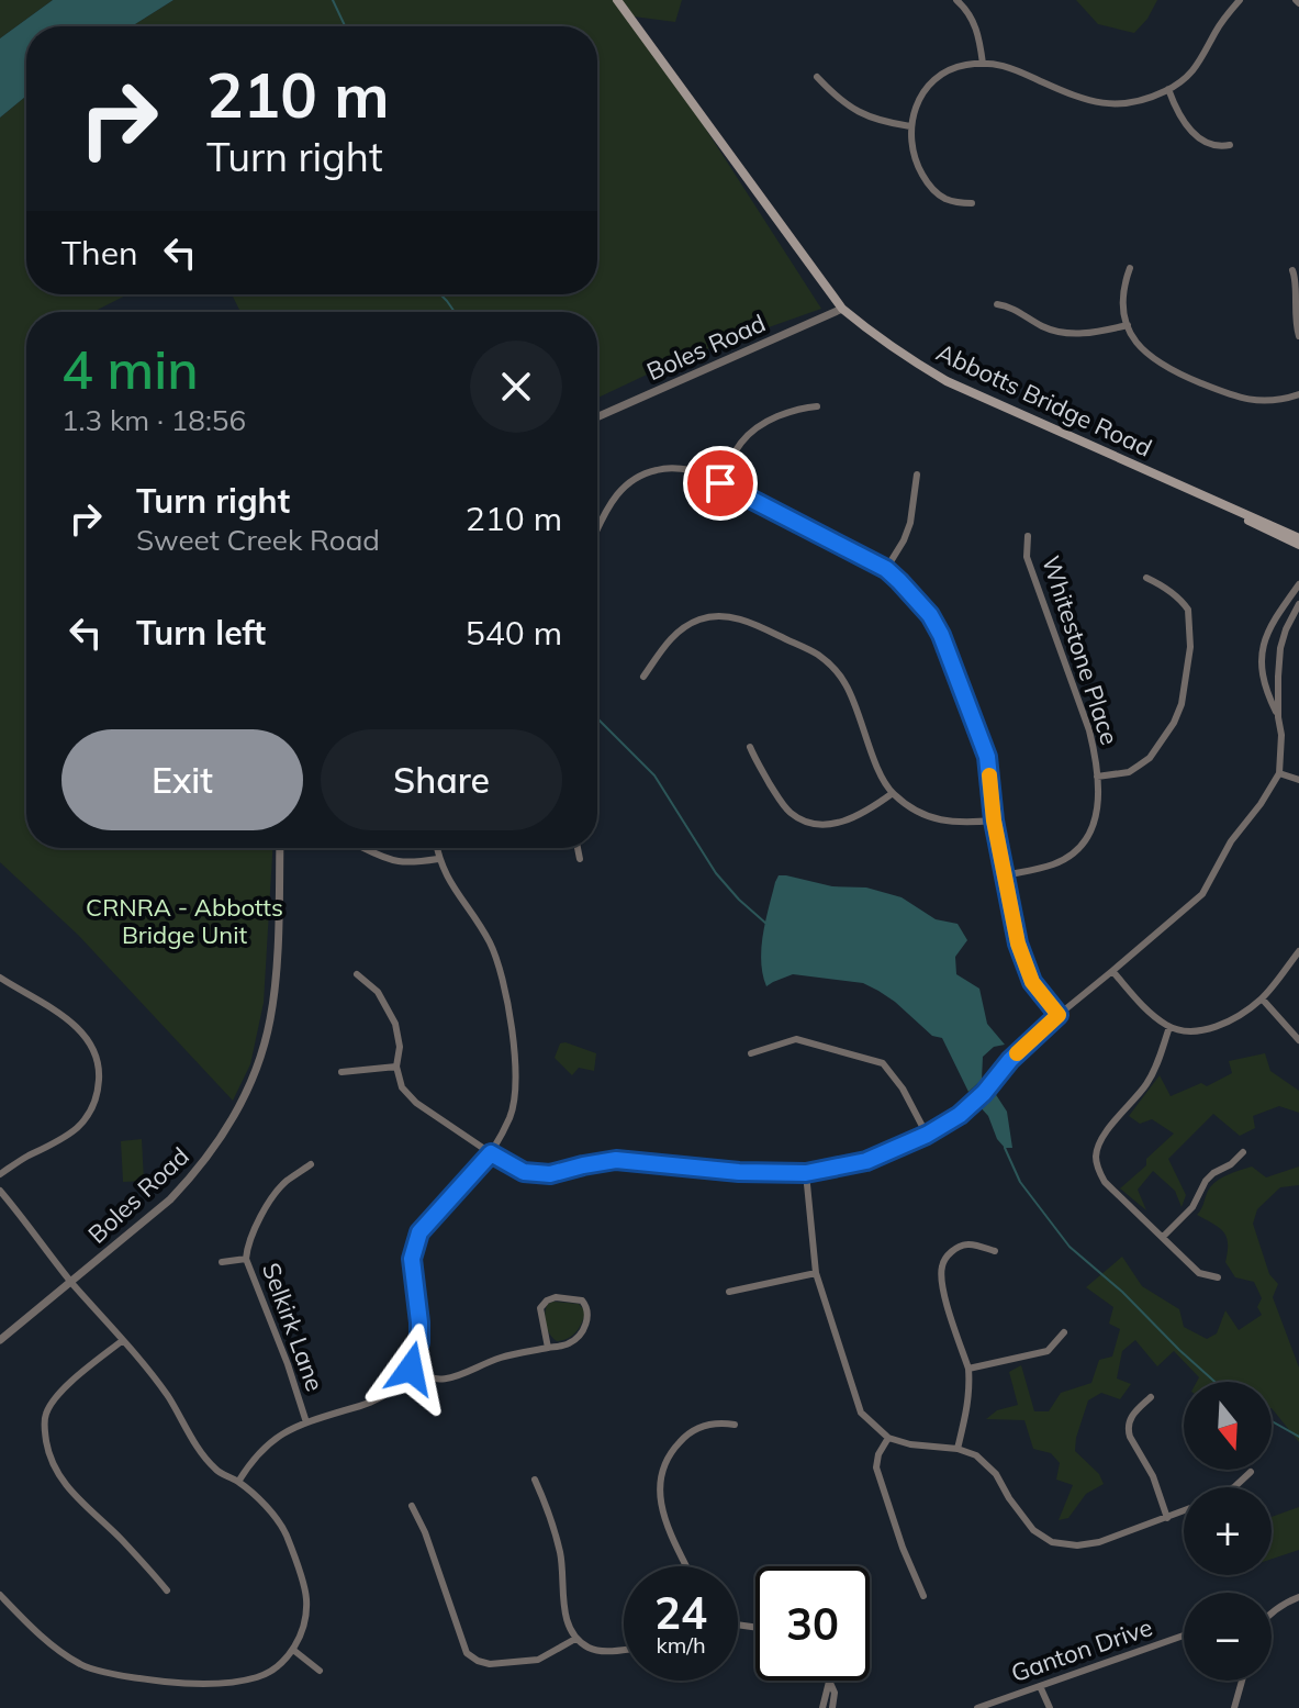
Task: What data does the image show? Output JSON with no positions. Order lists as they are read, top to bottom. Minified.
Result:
{"streets":{"main road":["Abbotts Bridge Road"],"street":["Boles Road","Whitestone Place","Selkirk Lane","Ganton Drive"]},"crossings":[["Boles Road","Abbotts Bridge Road"]],"parks":["CRNRA - Abbotts Bridge Unit"],"north":"bottom","page":{"turn":["210 m","Turn right"],"then":"Then","heading":["4 min","1.3 km · 18:56"],"list":[{"name":"Turn right","note":"Sweet Creek Road","value":"210 m"},{"name":"Turn left","value":"540 m"}],"buttons":["Exit","Share"],"map_buttons":["+","−"],"speed":"24 km/h","limit":"30"}}
